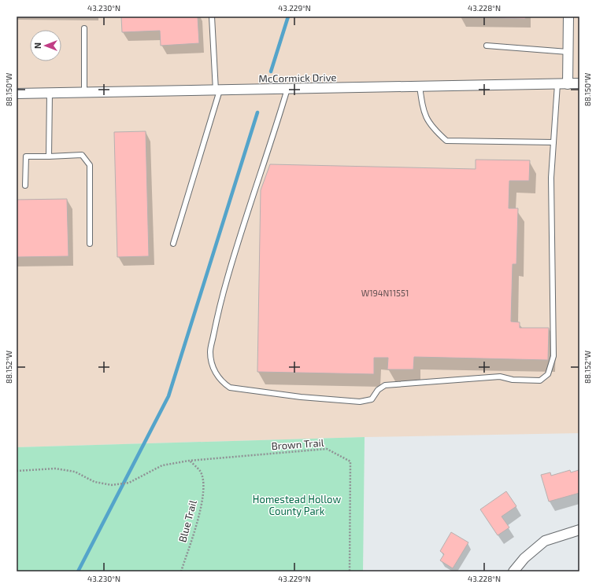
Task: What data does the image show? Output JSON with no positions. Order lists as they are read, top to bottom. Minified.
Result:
{"streets":{"street":["McCormick Drive"],"path":["Brown Trail","Blue Trail"]},"crossings":[["Brown Trail","Blue Trail"]],"parks":["Homestead Hollow County Park"],"house_numbers":["W194N11551"],"north":"left","coordinates":["43.230°N","43.229°N","43.228°N","88.150°W","88.152°W"]}
